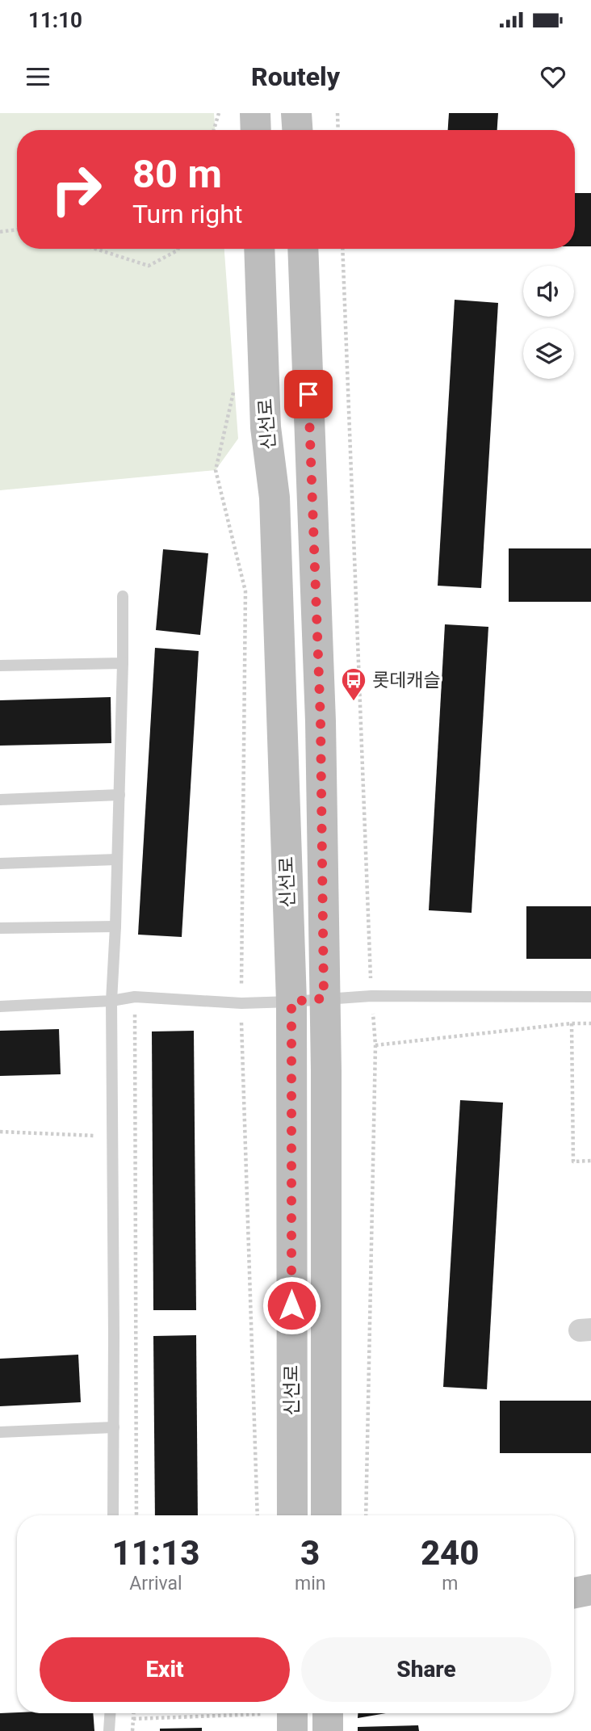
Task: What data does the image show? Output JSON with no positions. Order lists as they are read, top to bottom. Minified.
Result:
{"streets":{"main road":["신선로"]},"places":{"bus stop":["롯데캐슬"]},"page":{"status":"11:10","header":"Routely","turn":["80 m","Turn right"],"eta":["11:13","Arrival","3","min","240","m"],"buttons":["Exit","Share"]}}
